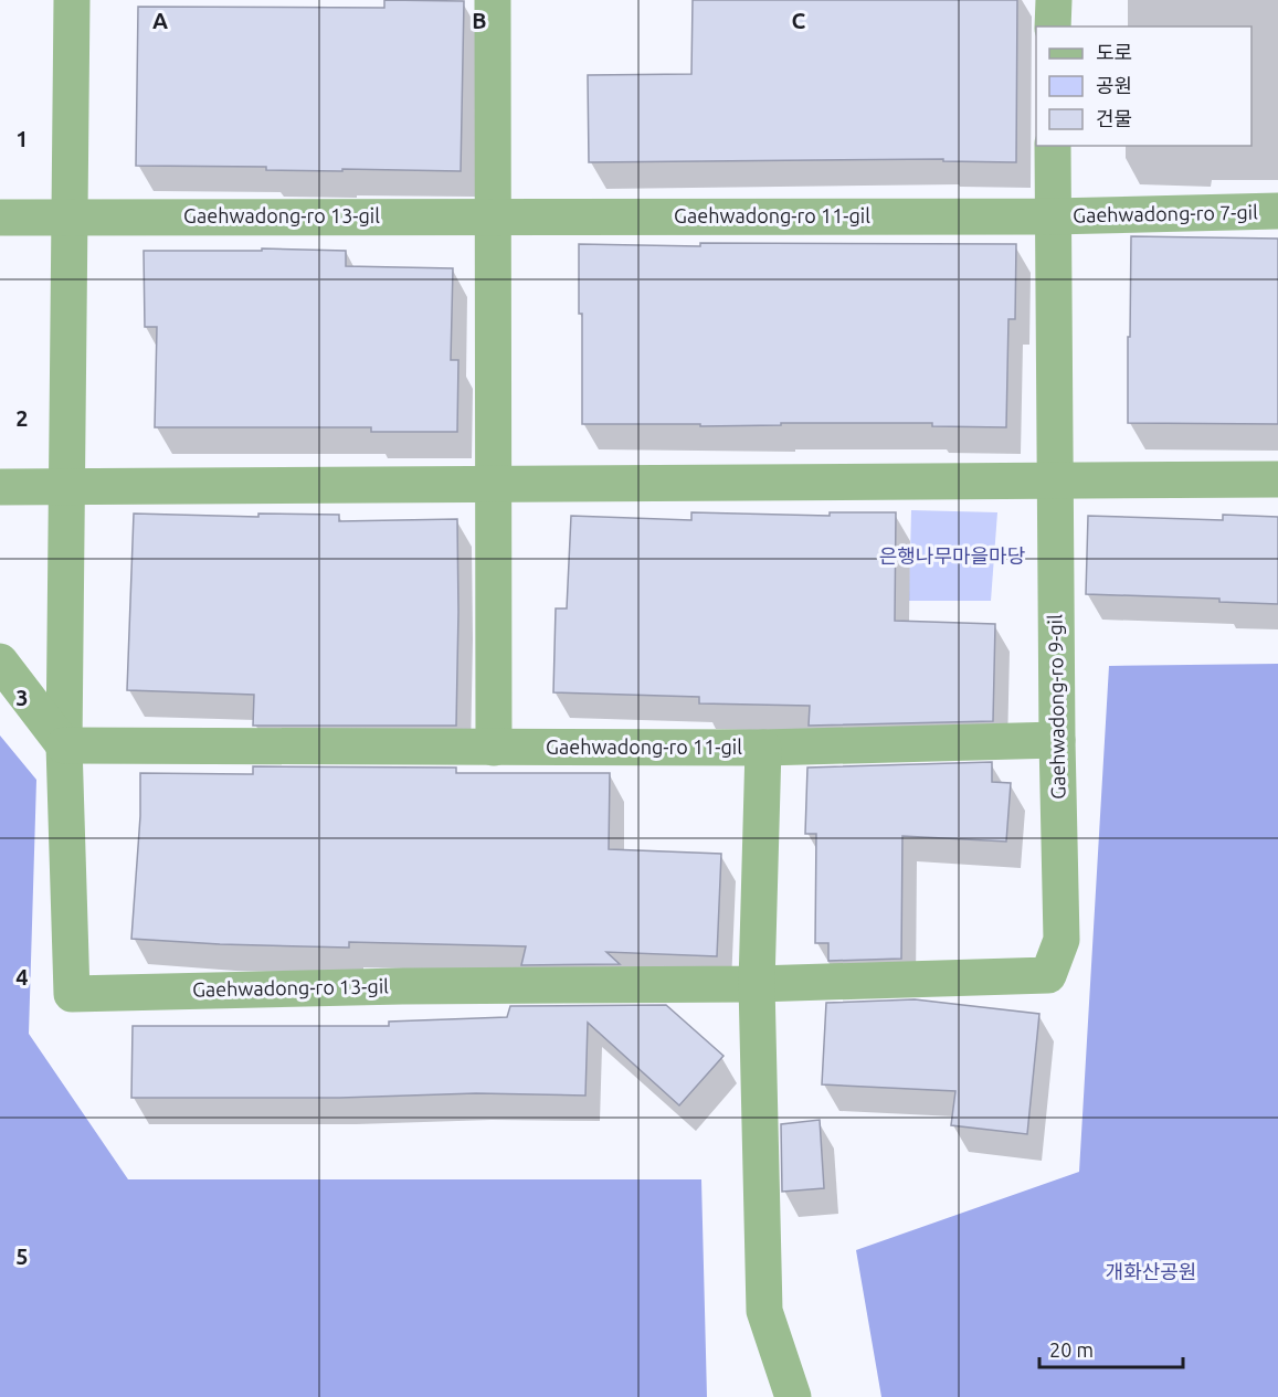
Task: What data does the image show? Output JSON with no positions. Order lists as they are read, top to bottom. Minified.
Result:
{"streets":{"street":["Gaehwadong-ro 7-gil","Gaehwadong-ro 13-gil","Gaehwadong-ro 11-gil","Gaehwadong-ro 9-gil"]},"crossings":[["Gaehwadong-ro 7-gil","Gaehwadong-ro 11-gil"],["Gaehwadong-ro 7-gil","Gaehwadong-ro 9-gil"],["Gaehwadong-ro 13-gil","Gaehwadong-ro 11-gil"],["Gaehwadong-ro 13-gil","Gaehwadong-ro 9-gil"],["Gaehwadong-ro 11-gil","Gaehwadong-ro 9-gil"]],"parks":["은행나무마을마당","개화산공원"],"legend":["도로","공원","건물"],"scale_bar":"20 m","grid":{"columns":["A","B","C"],"rows":["1","2","3","4","5"]}}
